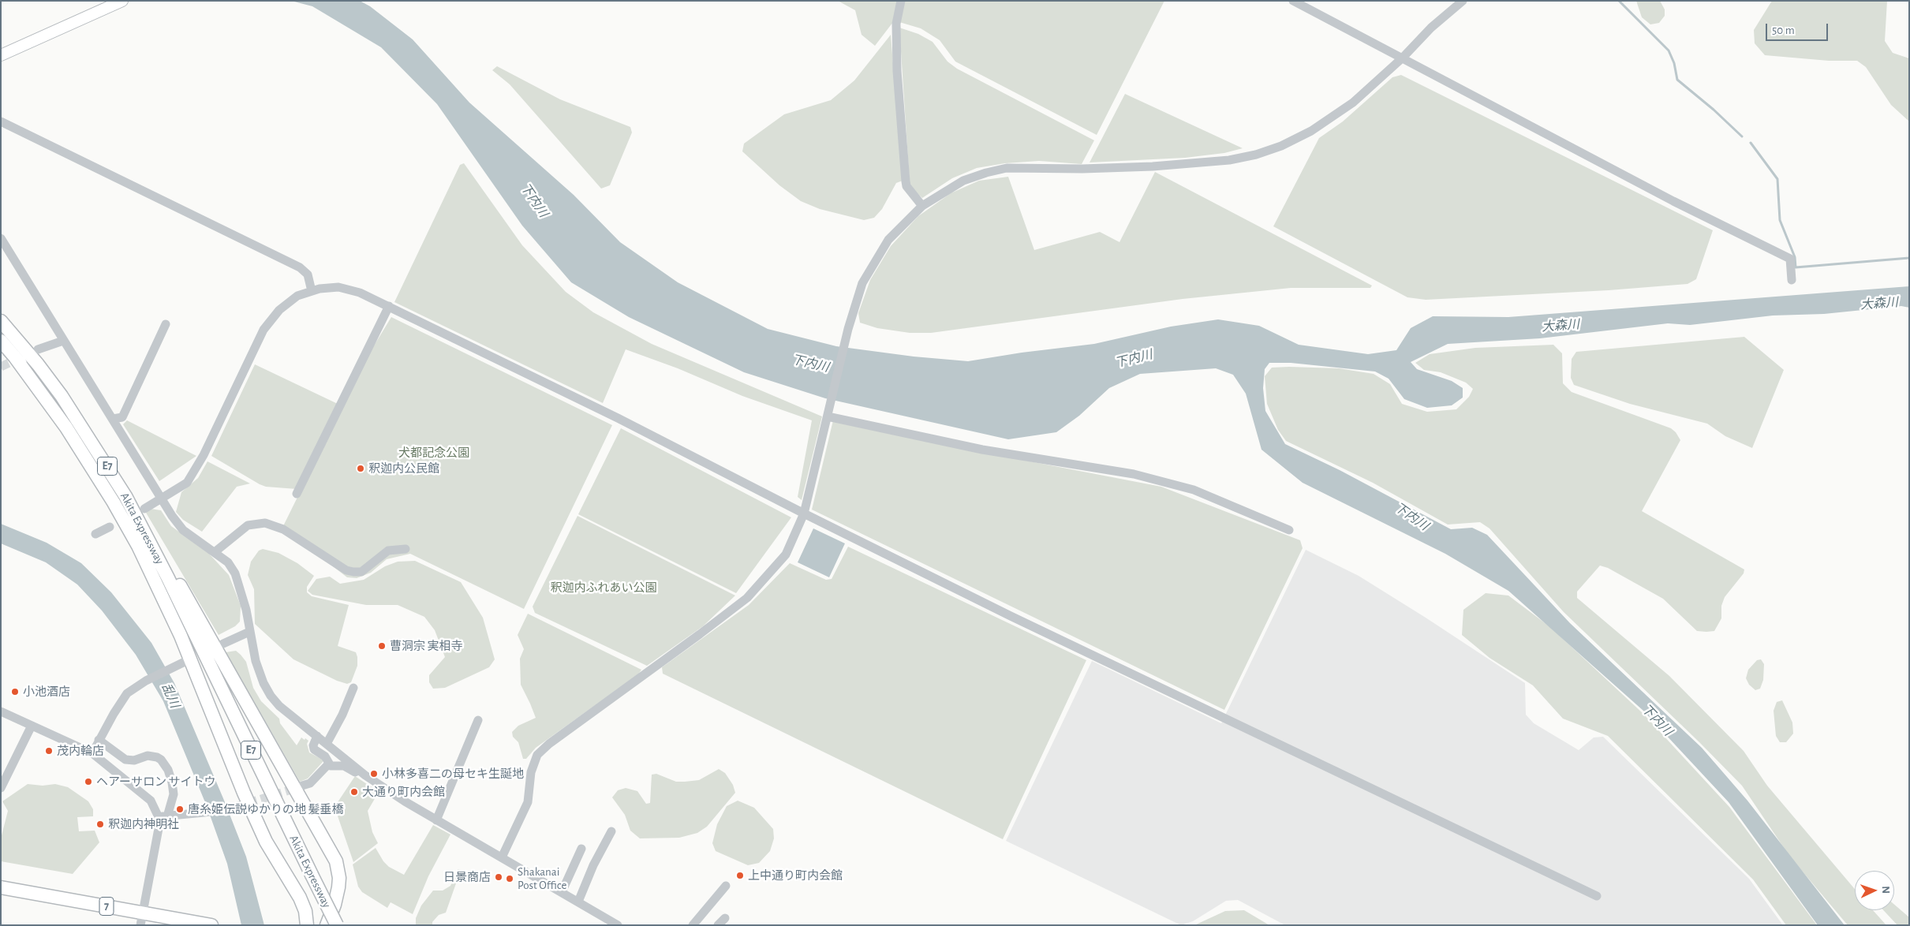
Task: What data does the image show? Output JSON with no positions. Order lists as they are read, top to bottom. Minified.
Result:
{"streets":{"highway":["E7","Akita Expressway","7"]},"water":["下内川","大森川","乱川"],"parks":["犬都記念公園","釈迦内ふれあい公園"],"places":["釈迦内公民館","曹洞宗 実相寺","小池酒店","茂内輪店","小林多喜二の母セキ生誕地","ヘアーサロン サイトウ","大通り町内会館","唐糸姫伝説ゆかりの地 髪垂橋","釈迦内神明社","上中通り町内会館","日景商店","Shakanai Post Office"],"scale_bar":"50 m","north":"right"}
